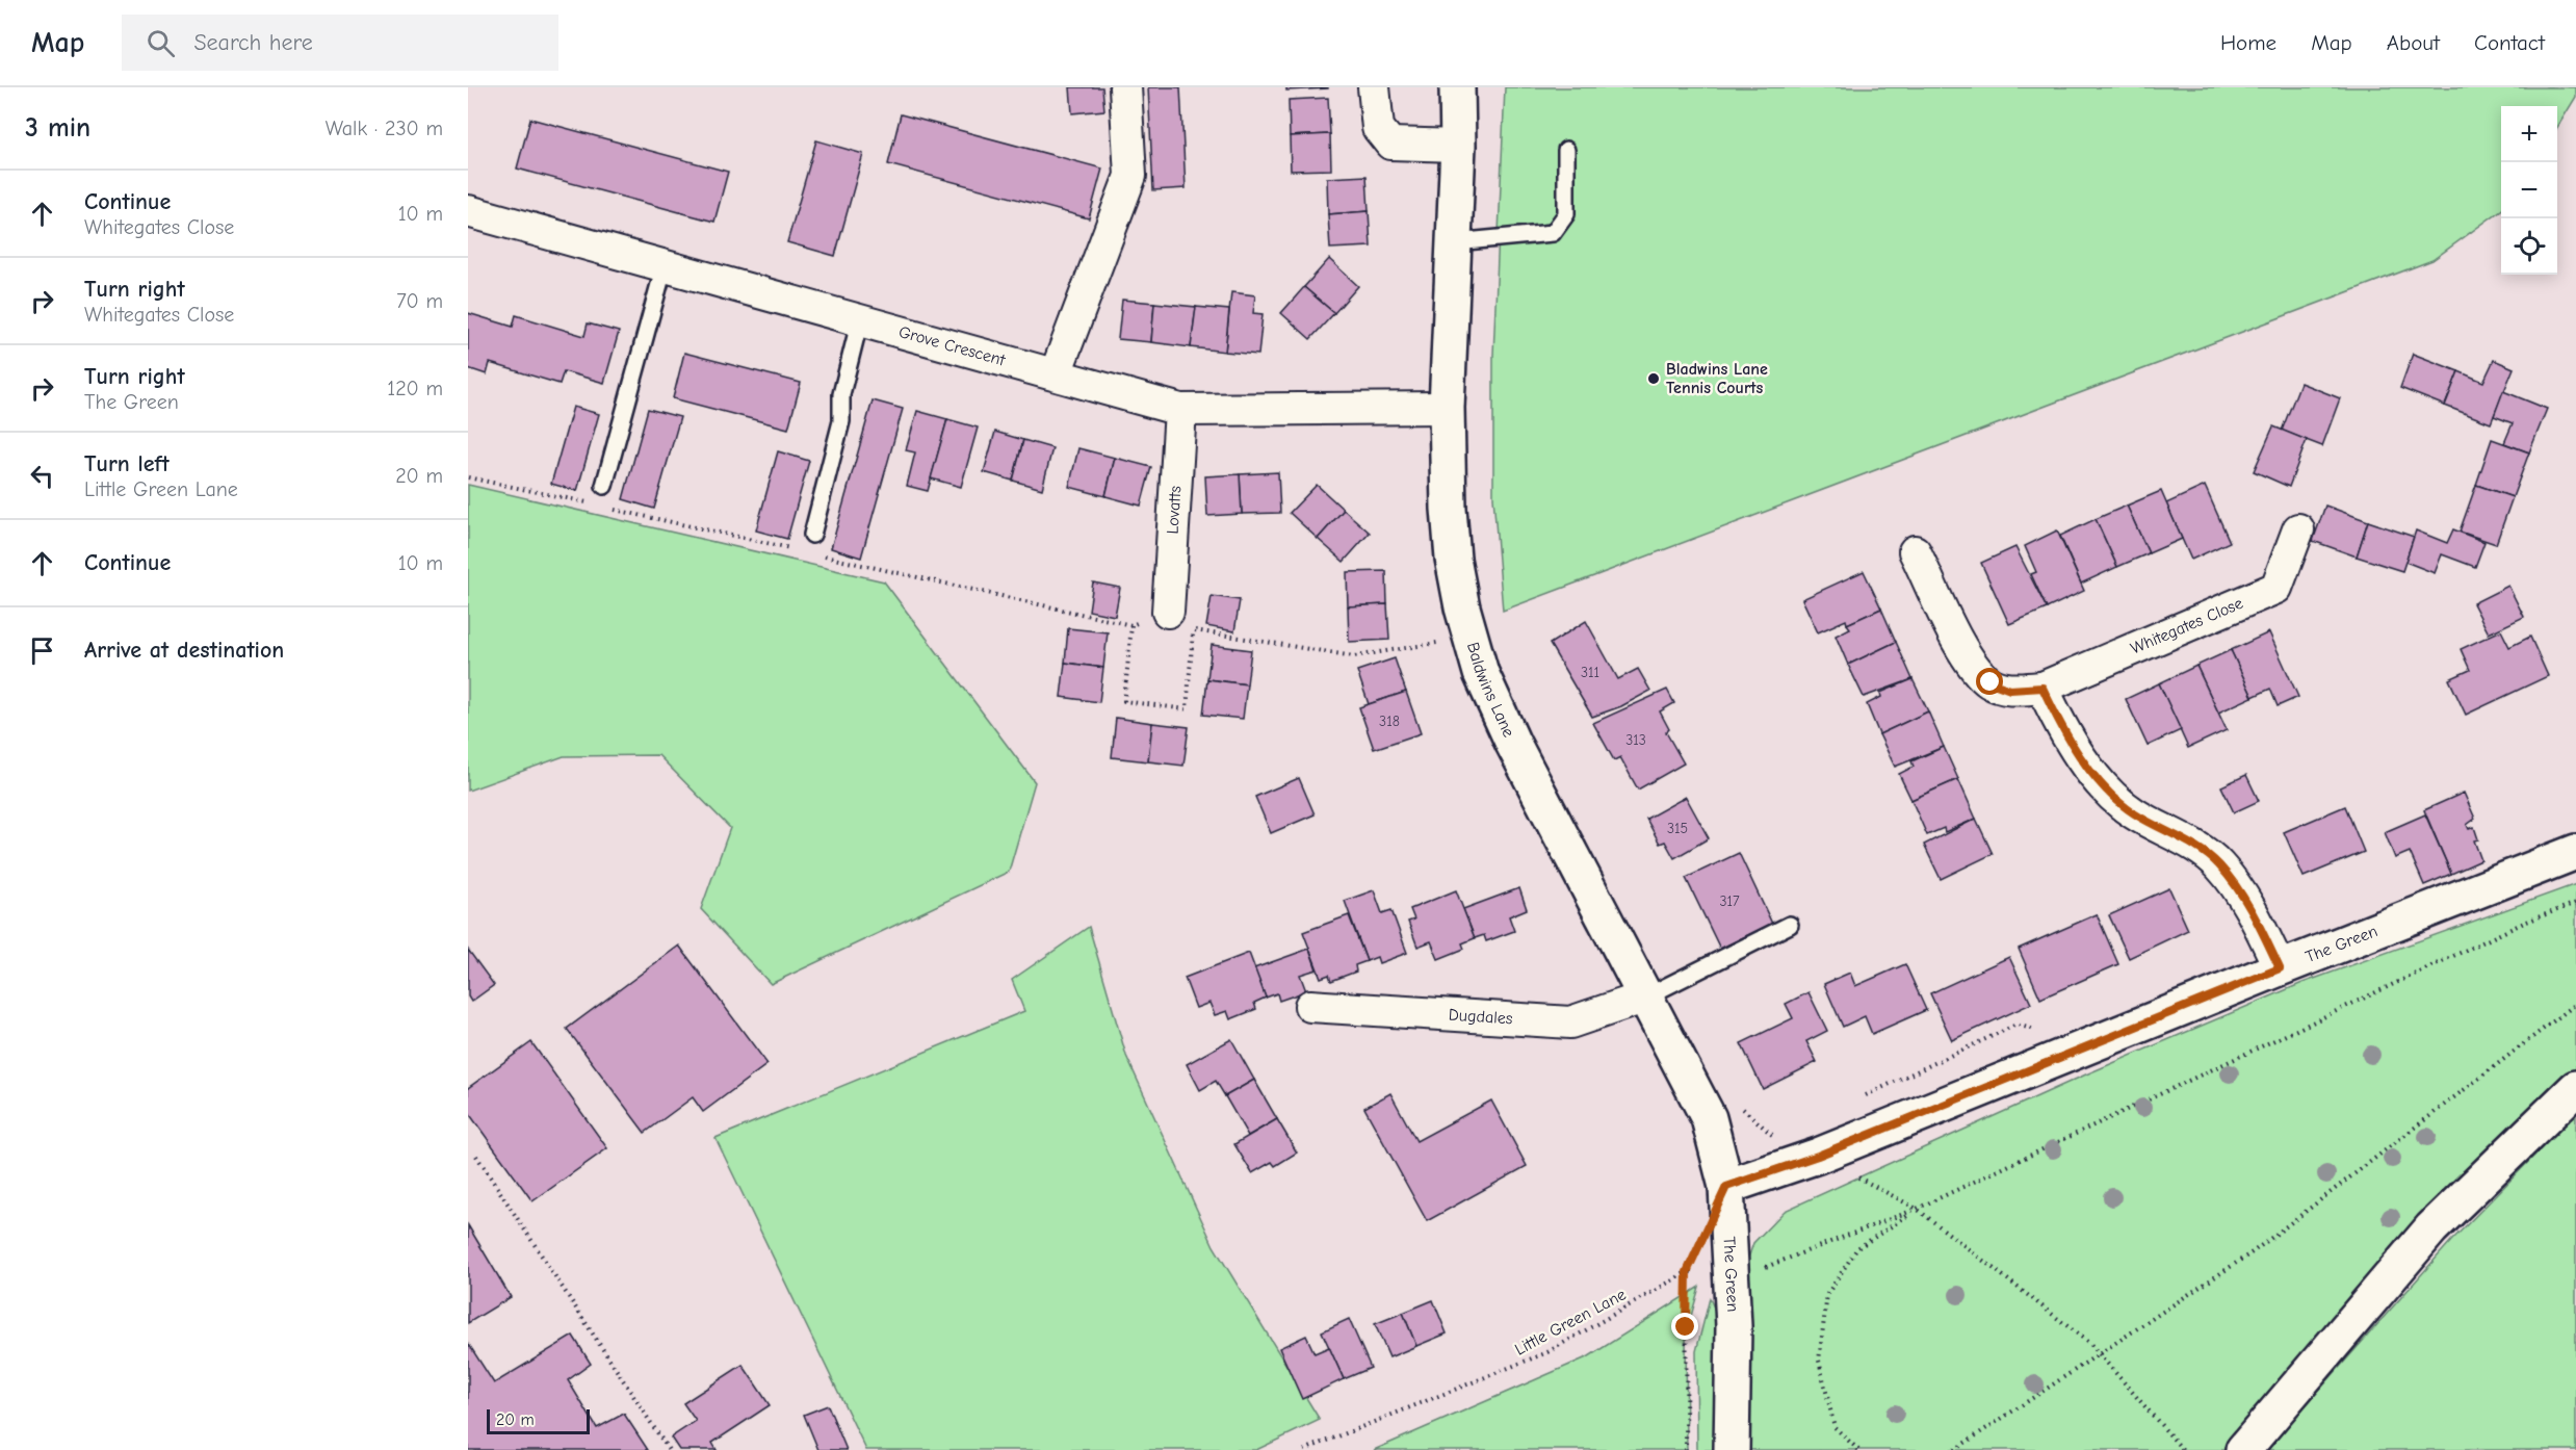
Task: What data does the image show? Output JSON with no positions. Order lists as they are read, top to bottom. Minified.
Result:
{"streets":{"street":["Grove Crescent","Lovatts","Whitegates Close","Baldwins Lane","The Green","Dugdales"],"path":["Little Green Lane"]},"crossings":[["Grove Crescent","Lovatts"],["Grove Crescent","Baldwins Lane"],["Baldwins Lane","The Green"],["Baldwins Lane","Dugdales"]],"places":["Bladwins Lane Tennis Courts"],"house_numbers":["311","318","313","315","317"],"scale_bar":"20 m","page":{"header":"Map","search":"Search here","nav":["Home","Map","About","Contact"],"heading":["3 min","Walk · 230 m"],"map_buttons":["+","−"],"list":[["Continue","Whitegates Close","10 m"],["Turn right","Whitegates Close","70 m"],["Turn right","The Green","120 m"],["Turn left","Little Green Lane","20 m"],["Continue","10 m"],"Arrive at destination"],"scale":"20 m"}}
